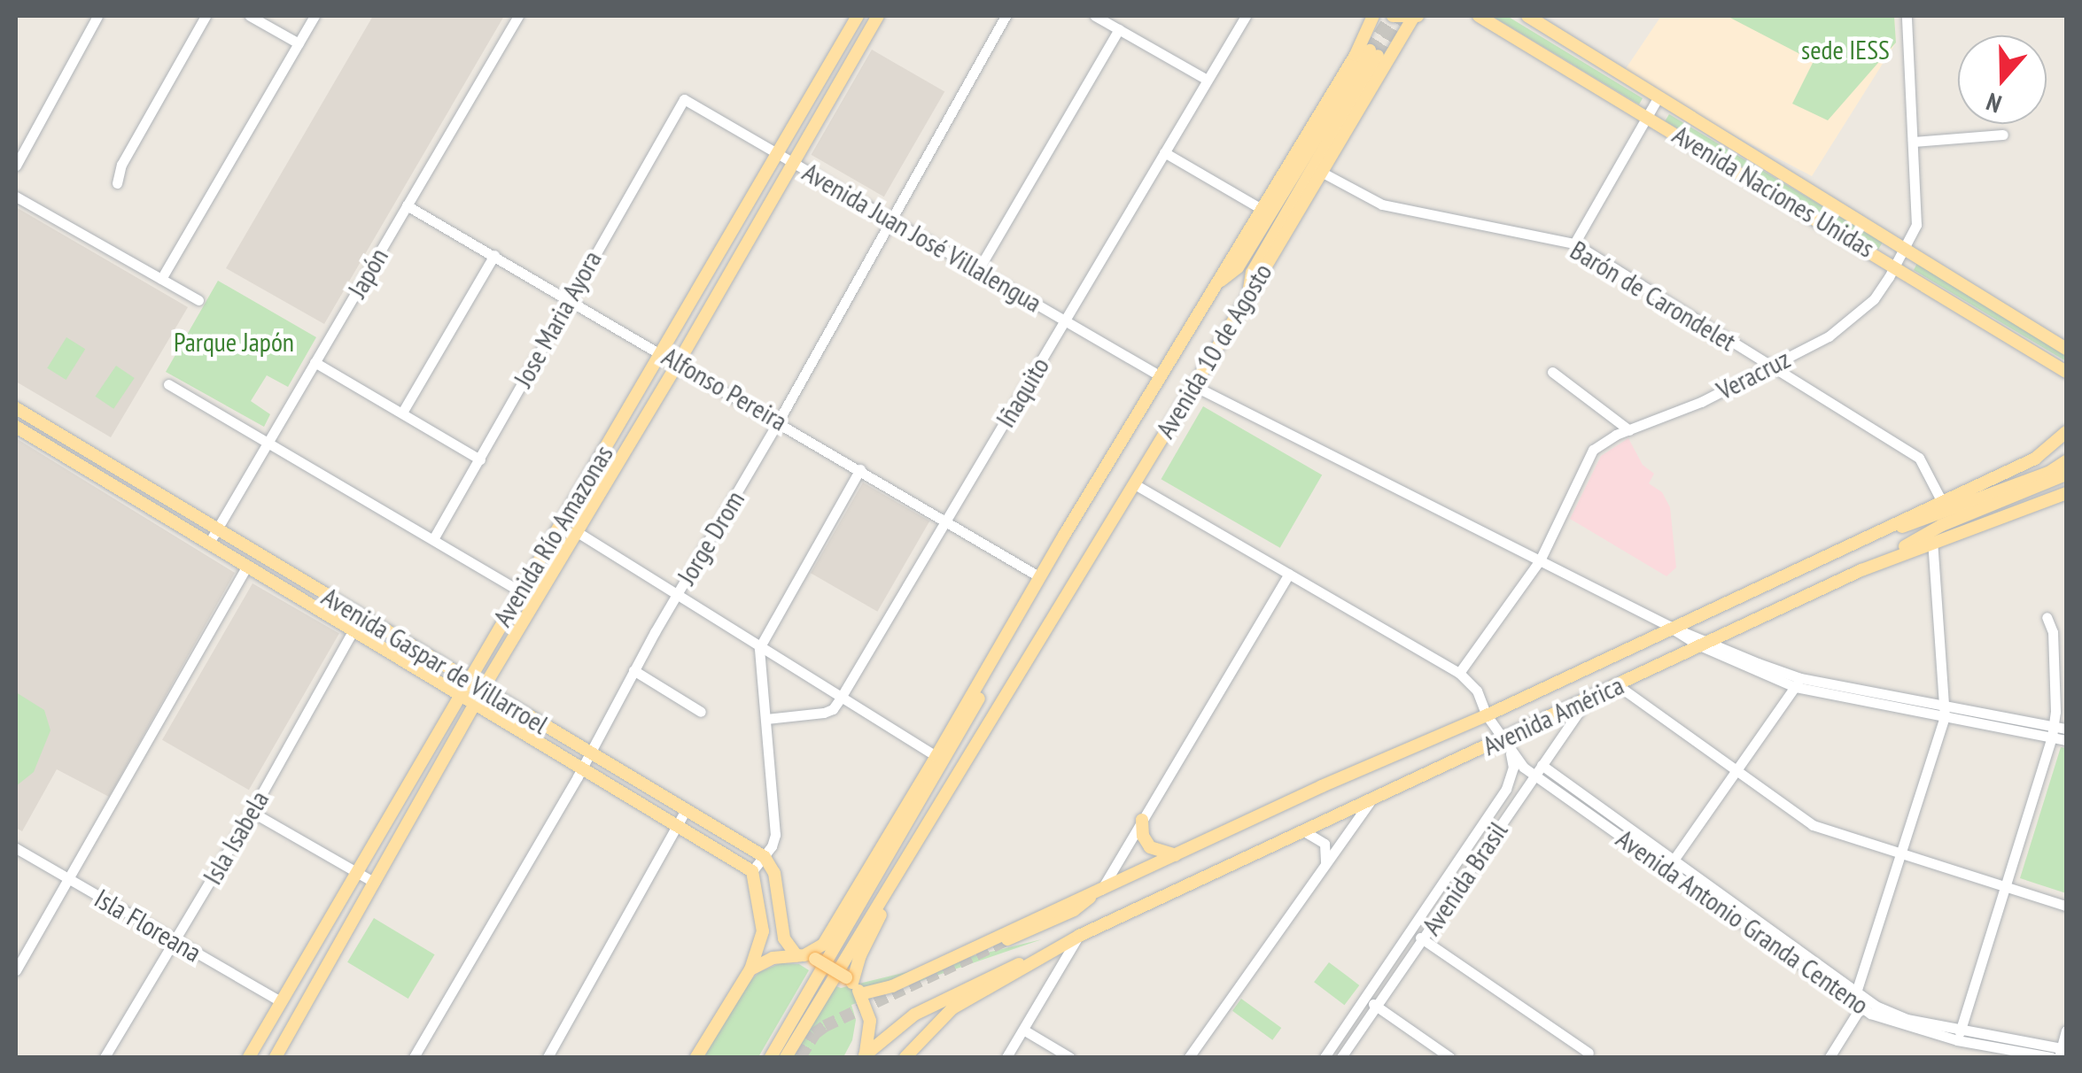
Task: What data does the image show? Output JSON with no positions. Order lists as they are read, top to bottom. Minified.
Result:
{"streets":{"main road":["Avenida Naciones Unidas","Avenida 10 de Agosto","Avenida Río Amazonas","Avenida Gaspar de Villarroel","Avenida América"],"street":["Avenida Juan José Villalengua","Japón","Barón de Carondelet","Jose Maria Ayora","Veracruz","Alfonso Pereira","Iñaquito","Jorge Drom","Isla Isabela","Avenida Brasil","Avenida Antonio Granda Centeno","Isla Floreana"]},"crossings":[["Avenida Naciones Unidas","Veracruz"],["Avenida Juan José Villalengua","Jose Maria Ayora"],["Avenida Juan José Villalengua","Avenida 10 de Agosto"],["Avenida Juan José Villalengua","Iñaquito"],["Avenida Juan José Villalengua","Avenida Río Amazonas"],["Avenida Juan José Villalengua","Jorge Drom"],["Japón","Alfonso Pereira"],["Japón","Avenida Gaspar de Villarroel"],["Barón de Carondelet","Avenida 10 de Agosto"],["Barón de Carondelet","Veracruz"],["Barón de Carondelet","Avenida América"],["Jose Maria Ayora","Alfonso Pereira"],["Avenida 10 de Agosto","Alfonso Pereira"],["Avenida 10 de Agosto","Avenida América"],["Veracruz","Avenida Antonio Granda Centeno"],["Alfonso Pereira","Iñaquito"],["Alfonso Pereira","Avenida Río Amazonas"],["Alfonso Pereira","Jorge Drom"],["Avenida Río Amazonas","Avenida Gaspar de Villarroel"],["Avenida Río Amazonas","Isla Floreana"],["Jorge Drom","Avenida Gaspar de Villarroel"],["Avenida Gaspar de Villarroel","Isla Isabela"],["Avenida América","Avenida Brasil"],["Avenida América","Avenida Antonio Granda Centeno"],["Isla Isabela","Isla Floreana"],["Avenida Brasil","Avenida Antonio Granda Centeno"]],"parks":["sede IESS","Parque Japón"],"north":"bottom"}
